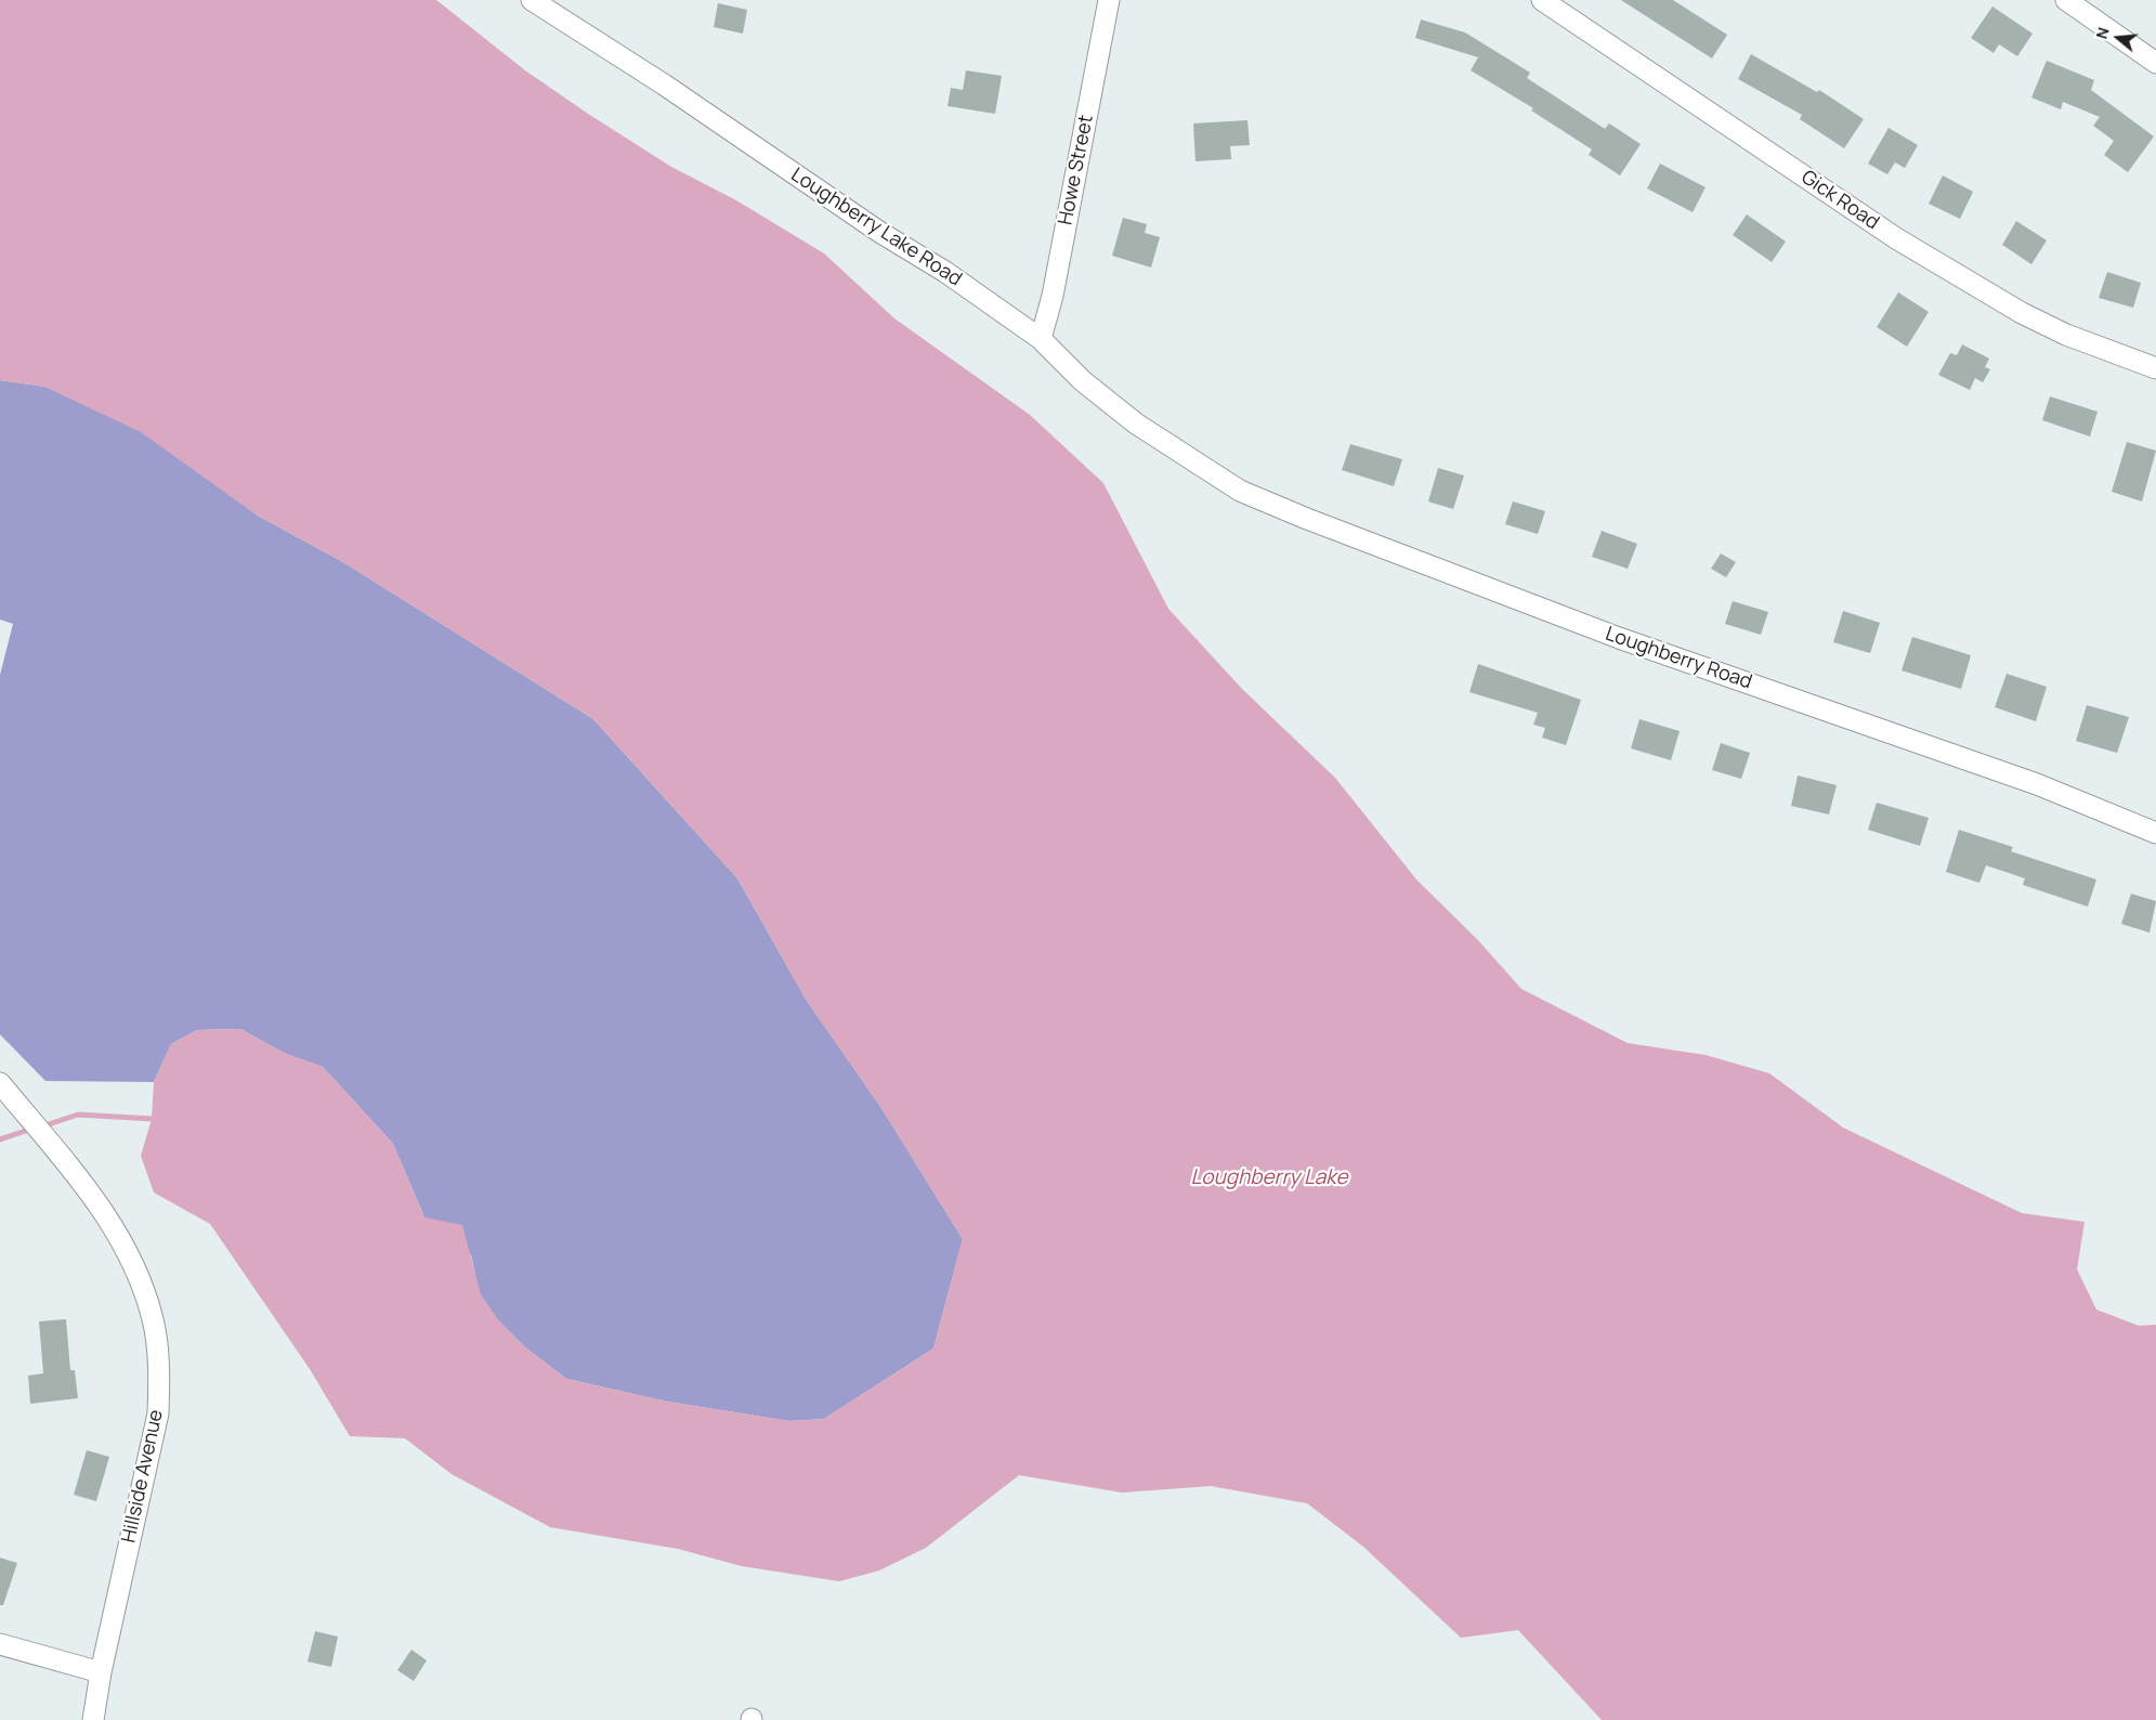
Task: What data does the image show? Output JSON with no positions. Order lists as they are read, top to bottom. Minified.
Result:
{"streets":{"street":["Howe Street","Gick Road","Loughberry Lake Road","Loughberry Road","Hillside Avenue"]},"crossings":[["Howe Street","Loughberry Lake Road"],["Loughberry Lake Road","Loughberry Road"]],"water":["Loughberry Lake"],"north":"left"}
